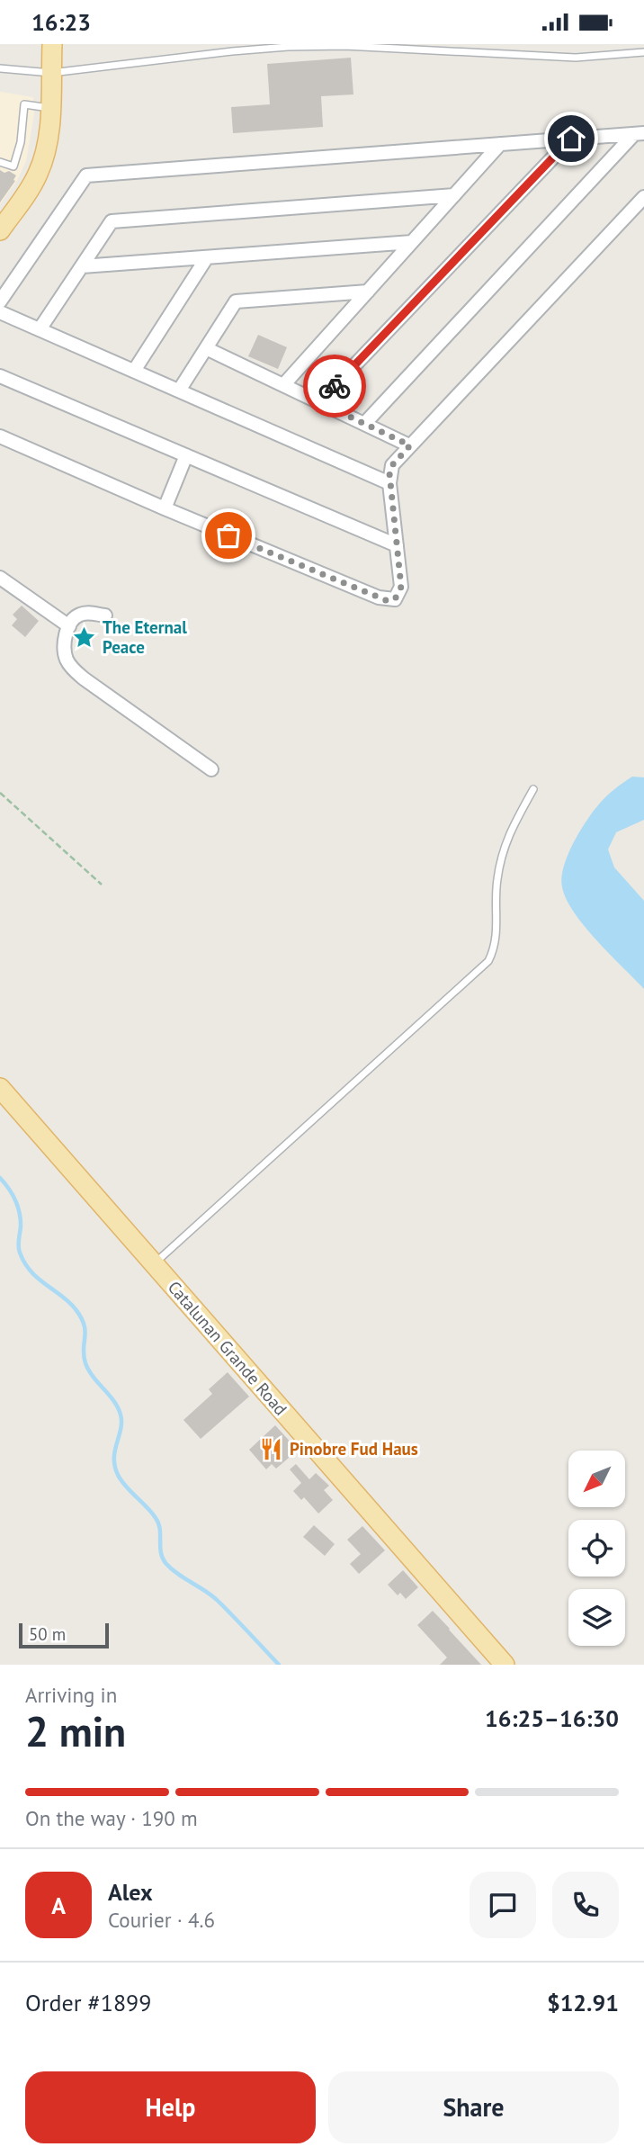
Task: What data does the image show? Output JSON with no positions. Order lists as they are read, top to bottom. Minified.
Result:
{"streets":{"main road":["Catalunan Grande Road"]},"places":{"place":["The Eternal Peace"],"restaurant":["Pinobre Fud Haus"]},"scale_bar":"50 m","north":"bottom left","page":{"status":"16:23","scale":"50 m","heading":["2 min","Arriving in","16:25–16:30"],"panel":["Alex","Courier · 4.6","Order #1899","$12.91"],"bar":"On the way · 190 m","round":"A","buttons":["Help","Share"]}}
